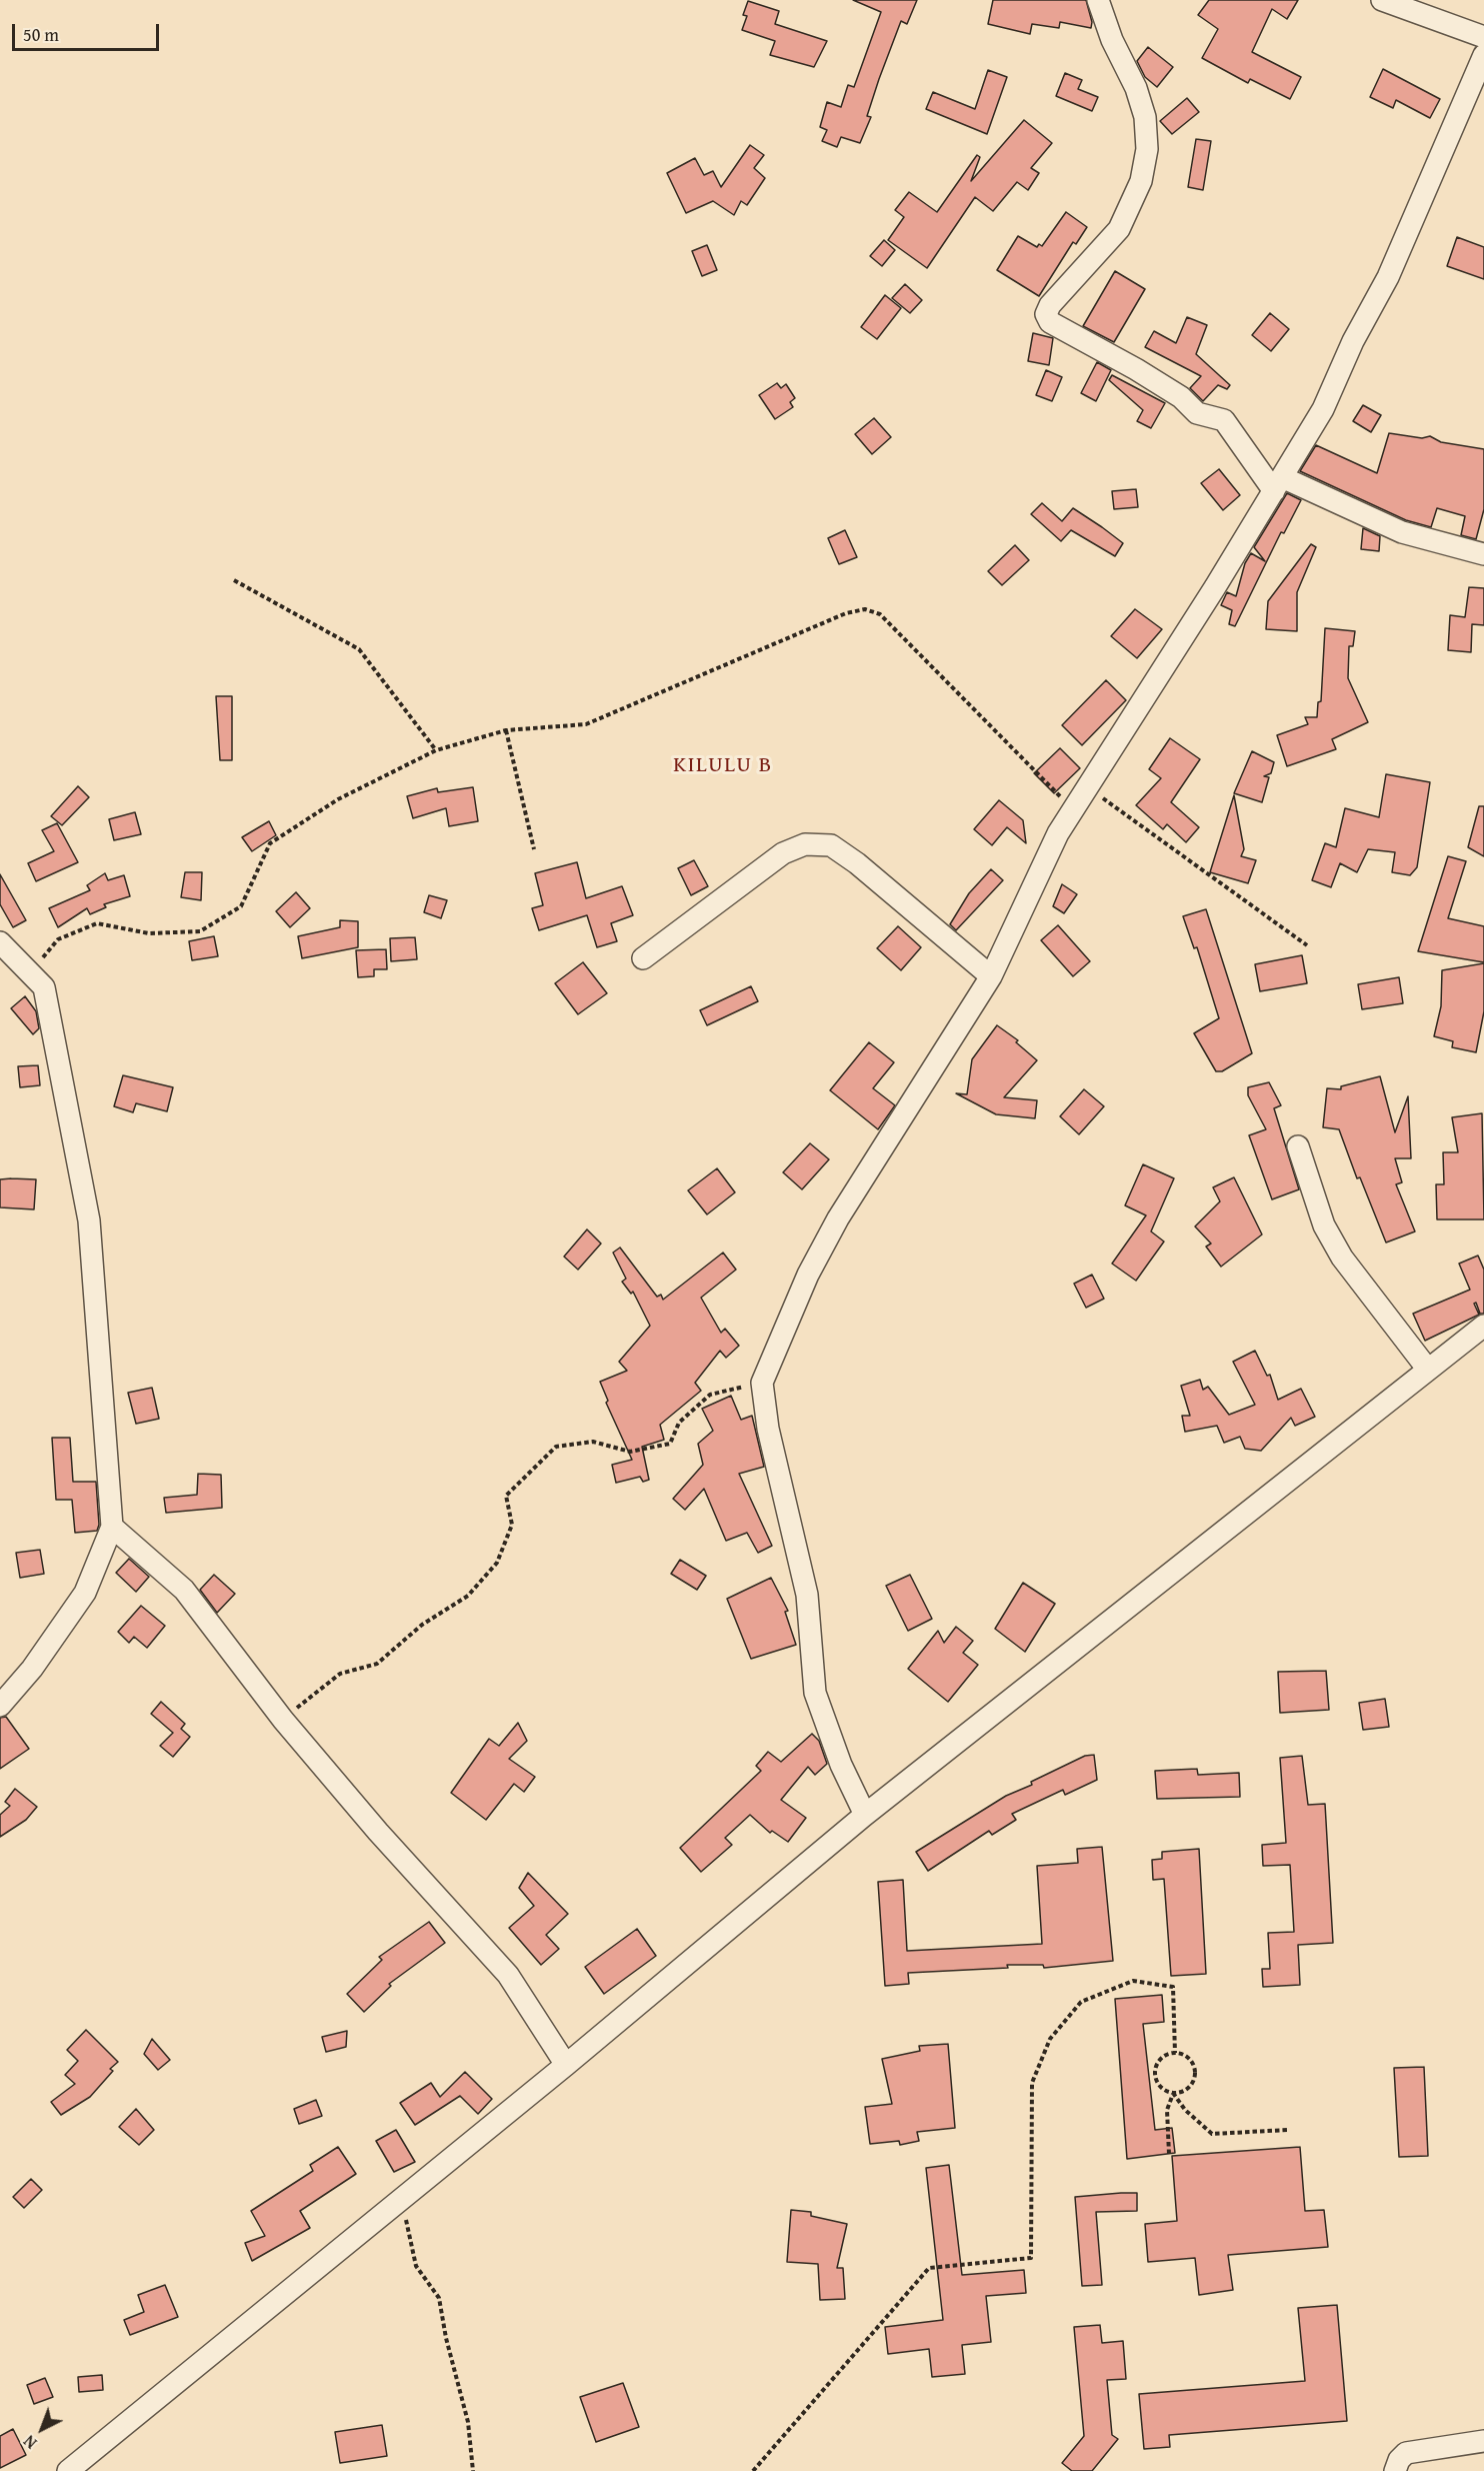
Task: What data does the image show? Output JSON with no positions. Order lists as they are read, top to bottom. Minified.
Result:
{"districts":["KILULU B"],"scale_bar":"50 m","north":"bottom left"}
